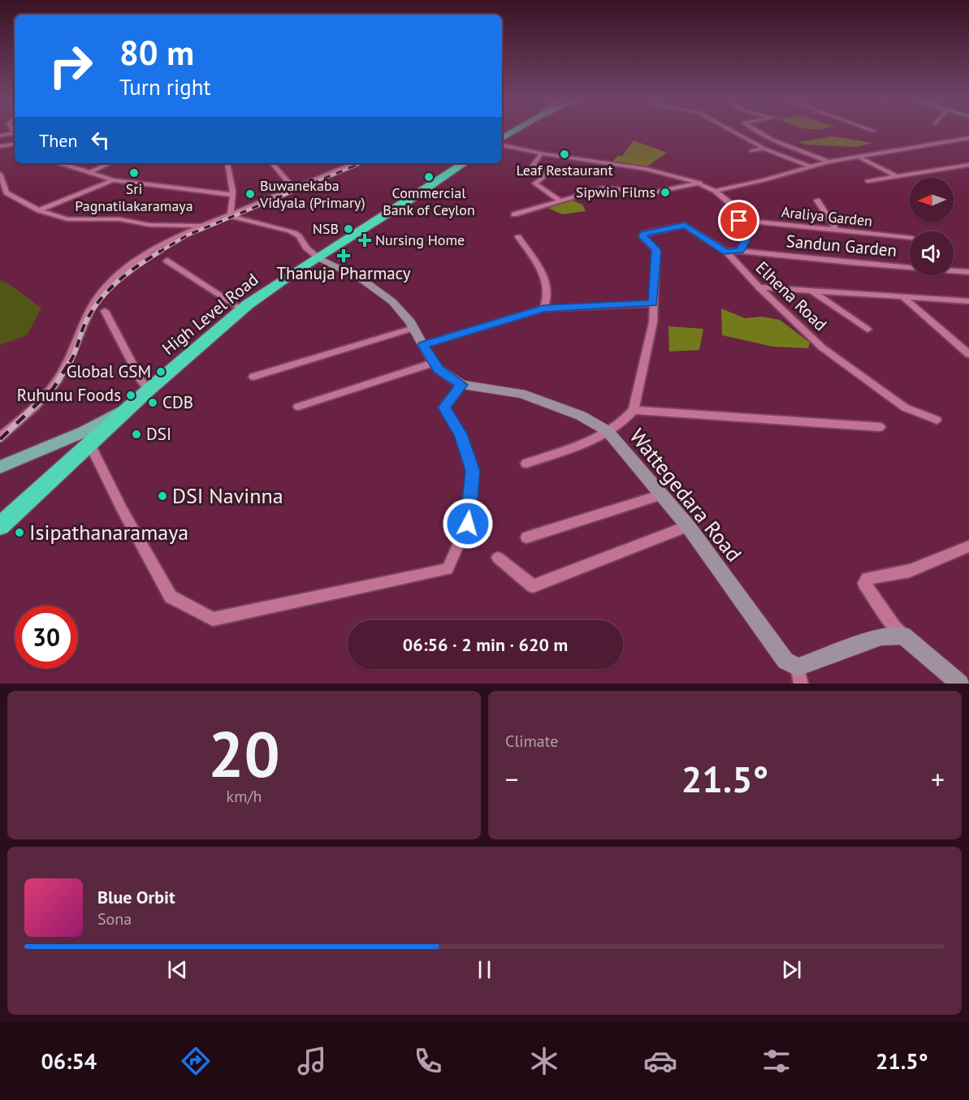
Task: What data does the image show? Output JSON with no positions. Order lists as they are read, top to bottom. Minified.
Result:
{"streets":{"highway":["High Level Road"],"street":["Araliya Garden","Sandun Garden","Elhena Road","Wattegedara Road"]},"crossings":[["Araliya Garden","Elhena Road"],["Sandun Garden","Elhena Road"],["High Level Road","Wattegedara Road"]],"places":{"other":["Leaf Restaurant","Sri Pagnatilakaramaya","Commercial Bank of Ceylon","Sipwin Films","Buwanekaba Vidyala (Primary)","NSB","Global GSM","Ruhunu Foods","CDB","DSI","DSI Navinna","Isipathanaramaya"],"health":["Nursing Home","Thanuja Pharmacy"]},"north":"left","page":{"turn":["80 m","Turn right"],"then":"Then","limit":"30","trip":"06:56 · 2 min · 620 m","tile":[["20","km/h"],"Climate"],"heat":["−","21.5°","+"],"song":["Blue Orbit","Sona"],"tabs":["06:54","21.5°"]}}
